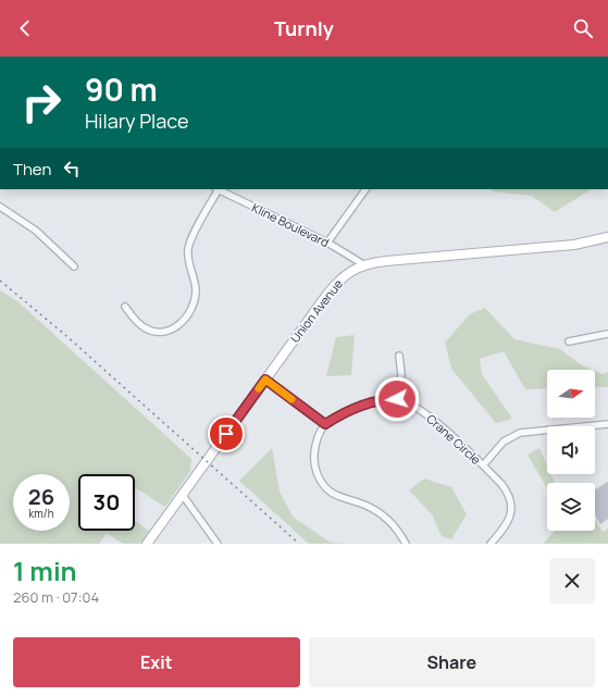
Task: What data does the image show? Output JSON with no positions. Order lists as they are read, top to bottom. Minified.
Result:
{"streets":{"main road":["Union Avenue"],"street":["Kline Boulevard","Crane Circle"]},"crossings":[["Kline Boulevard","Union Avenue"]],"north":"right","page":{"header":"Turnly","turn":["90 m","Hilary Place"],"then":"Then","speed":"26 km/h","limit":"30","heading":["1 min","260 m · 07:04"],"buttons":["Exit","Share"]}}
